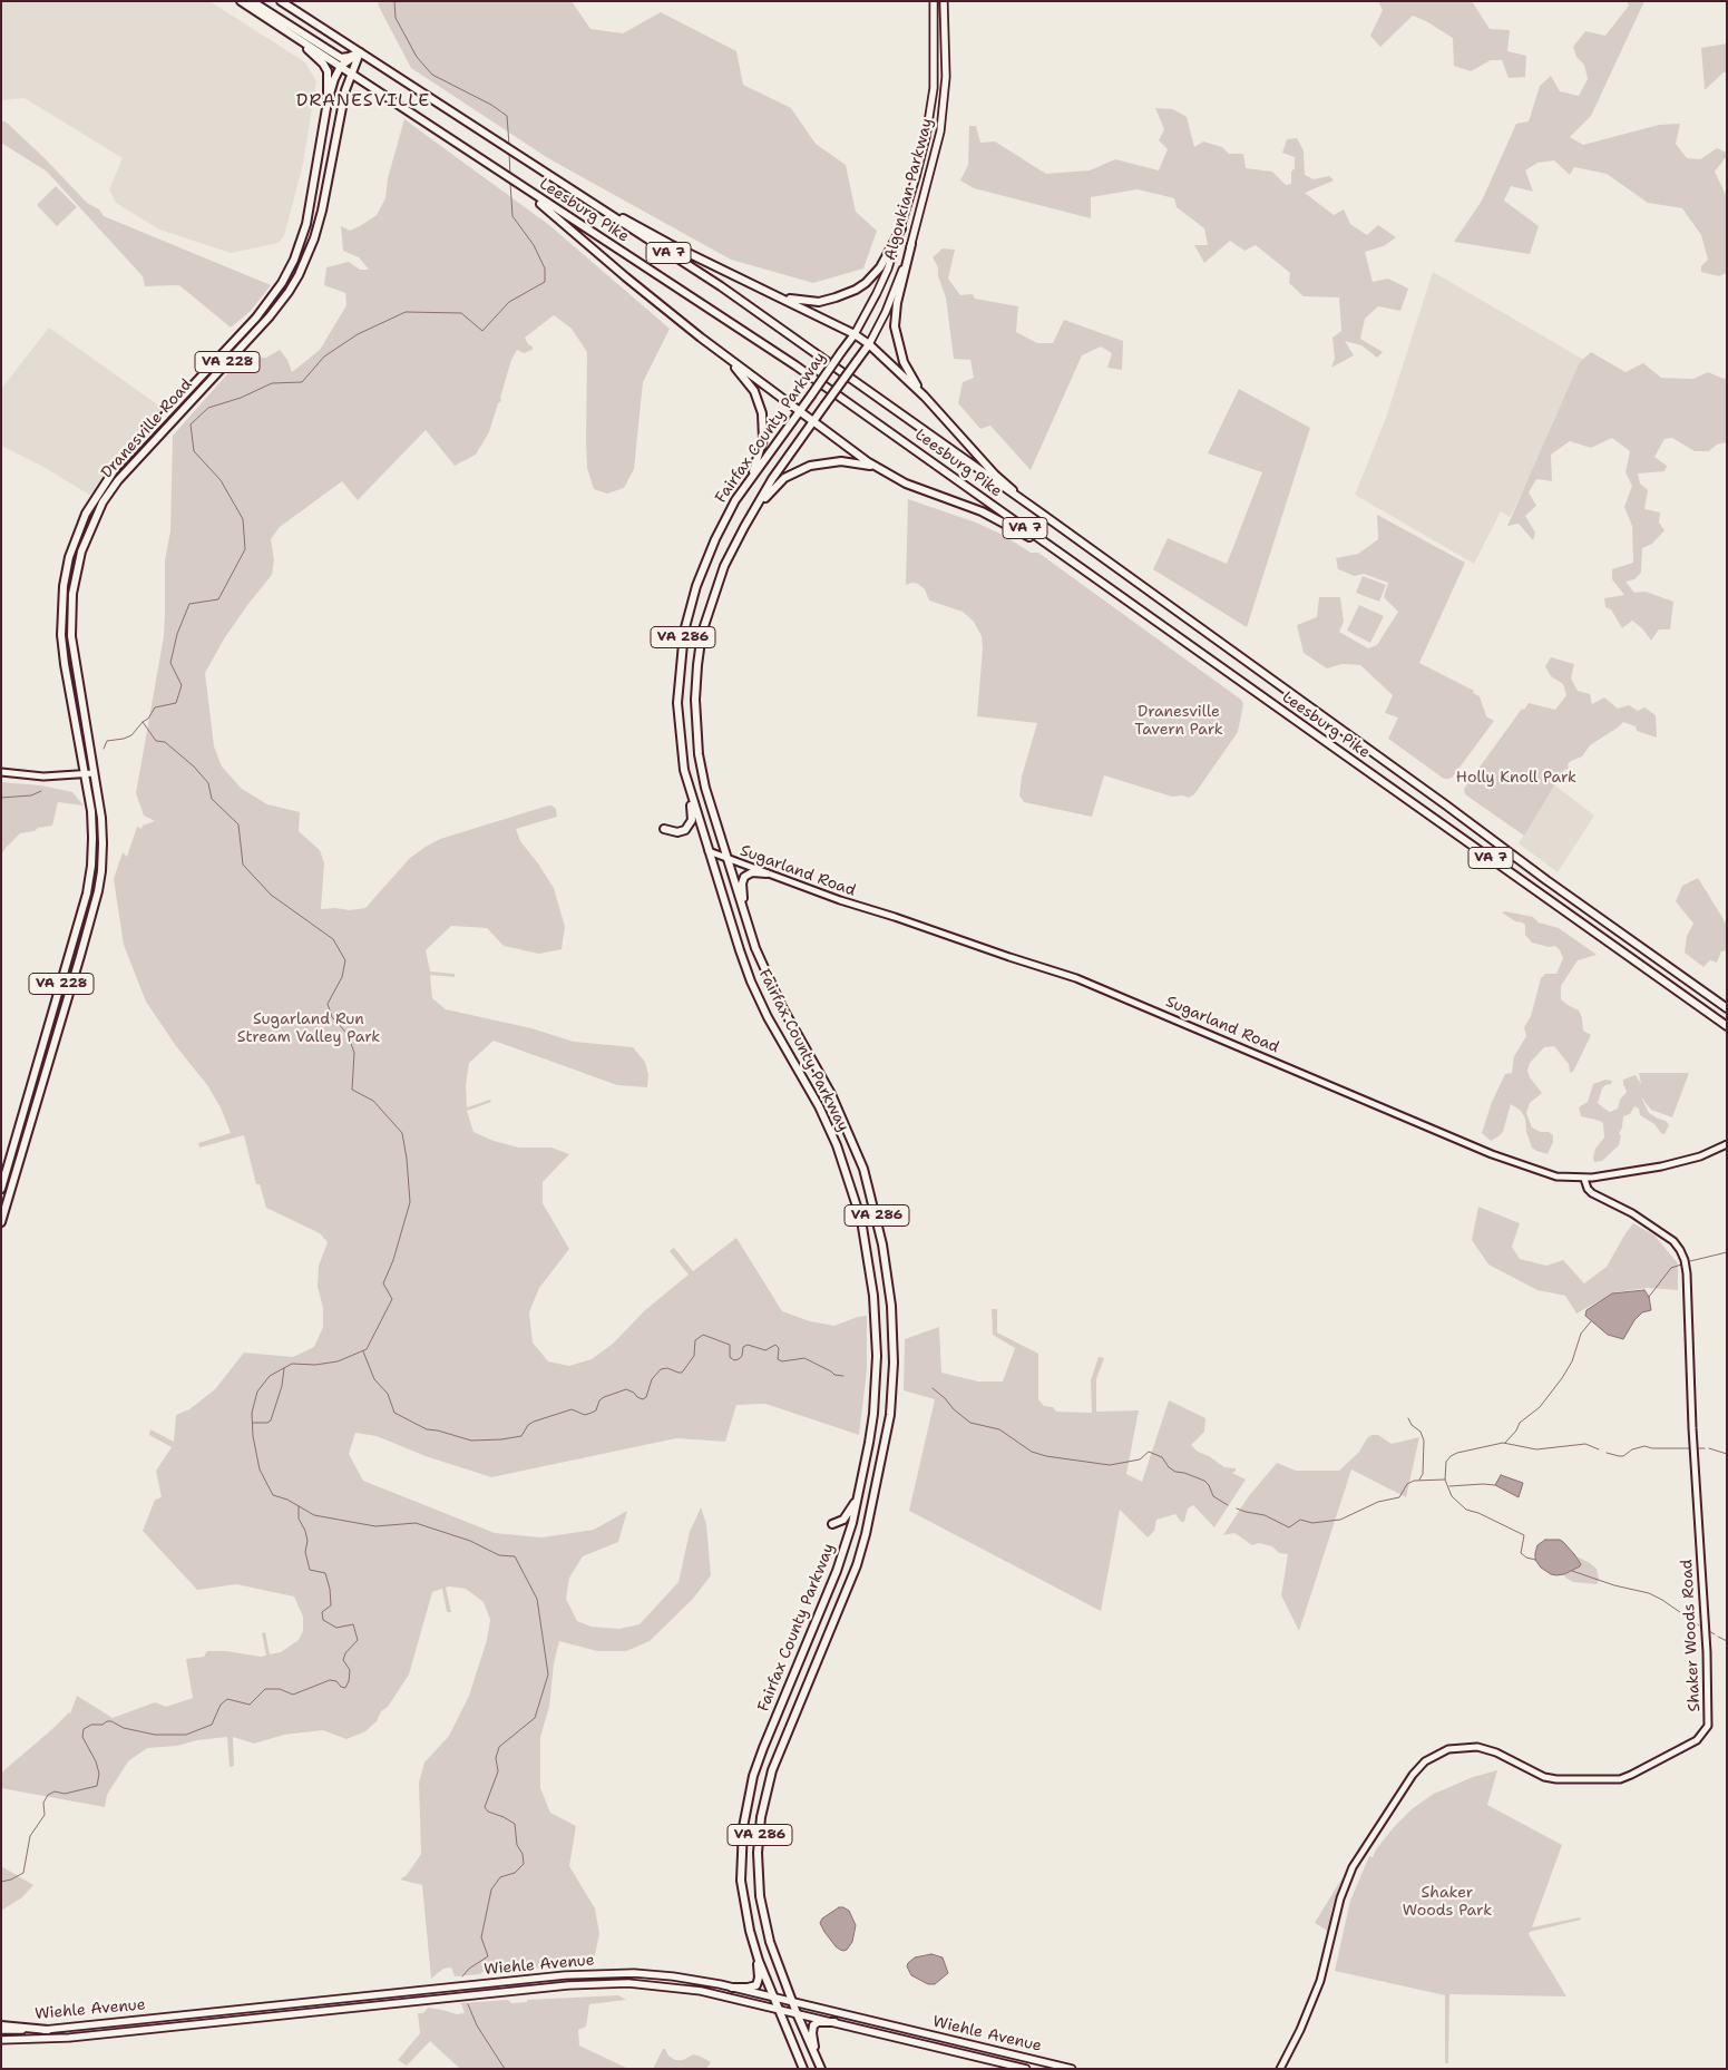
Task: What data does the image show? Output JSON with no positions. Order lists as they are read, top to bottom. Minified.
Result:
{"streets":{"main road":["Algonkian Parkway","Leesburg Pike","VA 7","VA 228","Fairfax County Parkway","Dranesville Road","VA 286","Wiehle Avenue"],"street":["Sugarland Road","Shaker Woods Road"]},"crossings":[["Algonkian Parkway","Fairfax County Parkway"],["Leesburg Pike","Dranesville Road"],["Fairfax County Parkway","Sugarland Road"],["Fairfax County Parkway","Wiehle Avenue"],["Sugarland Road","Shaker Woods Road"]],"districts":["DRANESVILLE"],"parks":["Dranesville Tavern Park","Holly Knoll Park","Sugarland Run Stream Valley Park","Shaker Woods Park"]}
